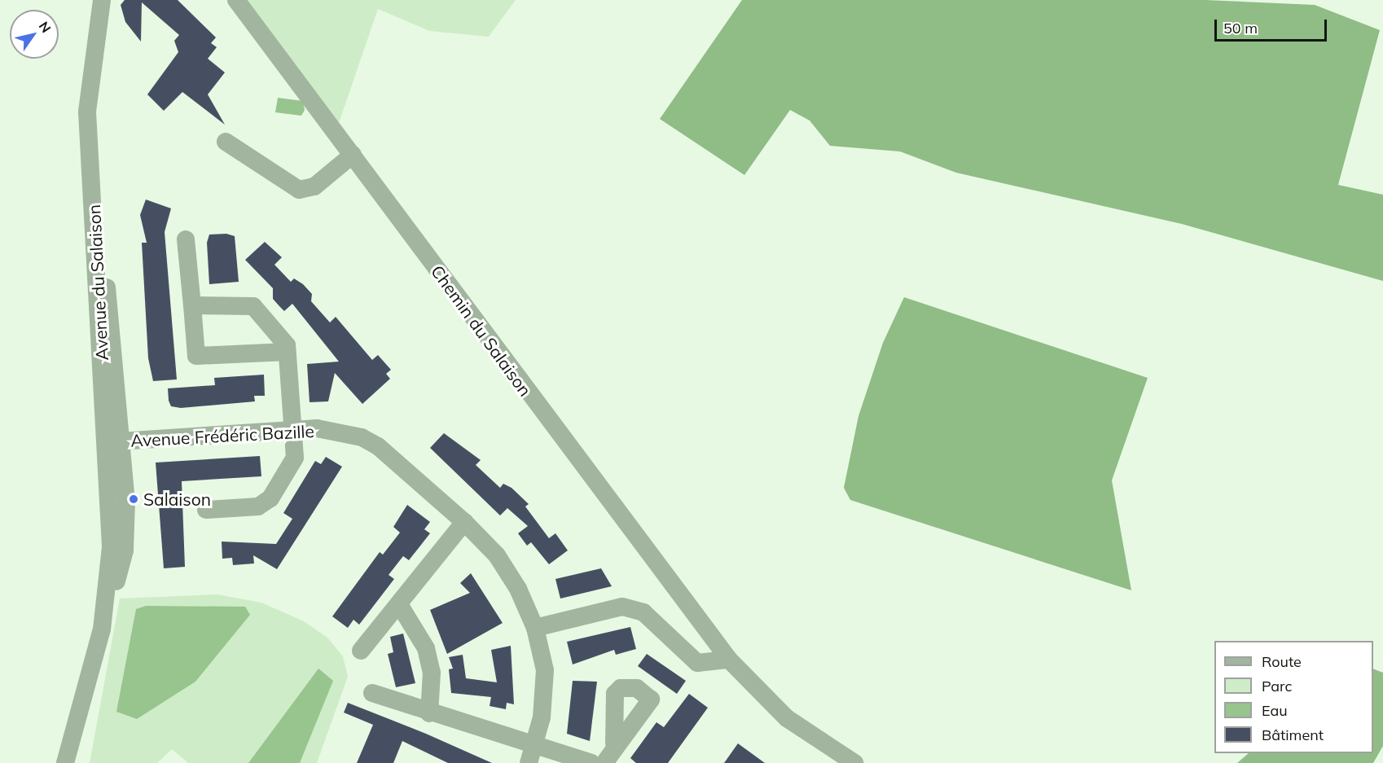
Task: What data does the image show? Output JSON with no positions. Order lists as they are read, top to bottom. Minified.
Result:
{"streets":{"street":["Avenue du Salaison","Chemin du Salaison","Avenue Frédéric Bazille"]},"crossings":[["Avenue du Salaison","Avenue Frédéric Bazille"]],"places":["Salaison"],"legend":["Route","Parc","Eau","Bâtiment"],"scale_bar":"50 m","north":"top right"}
